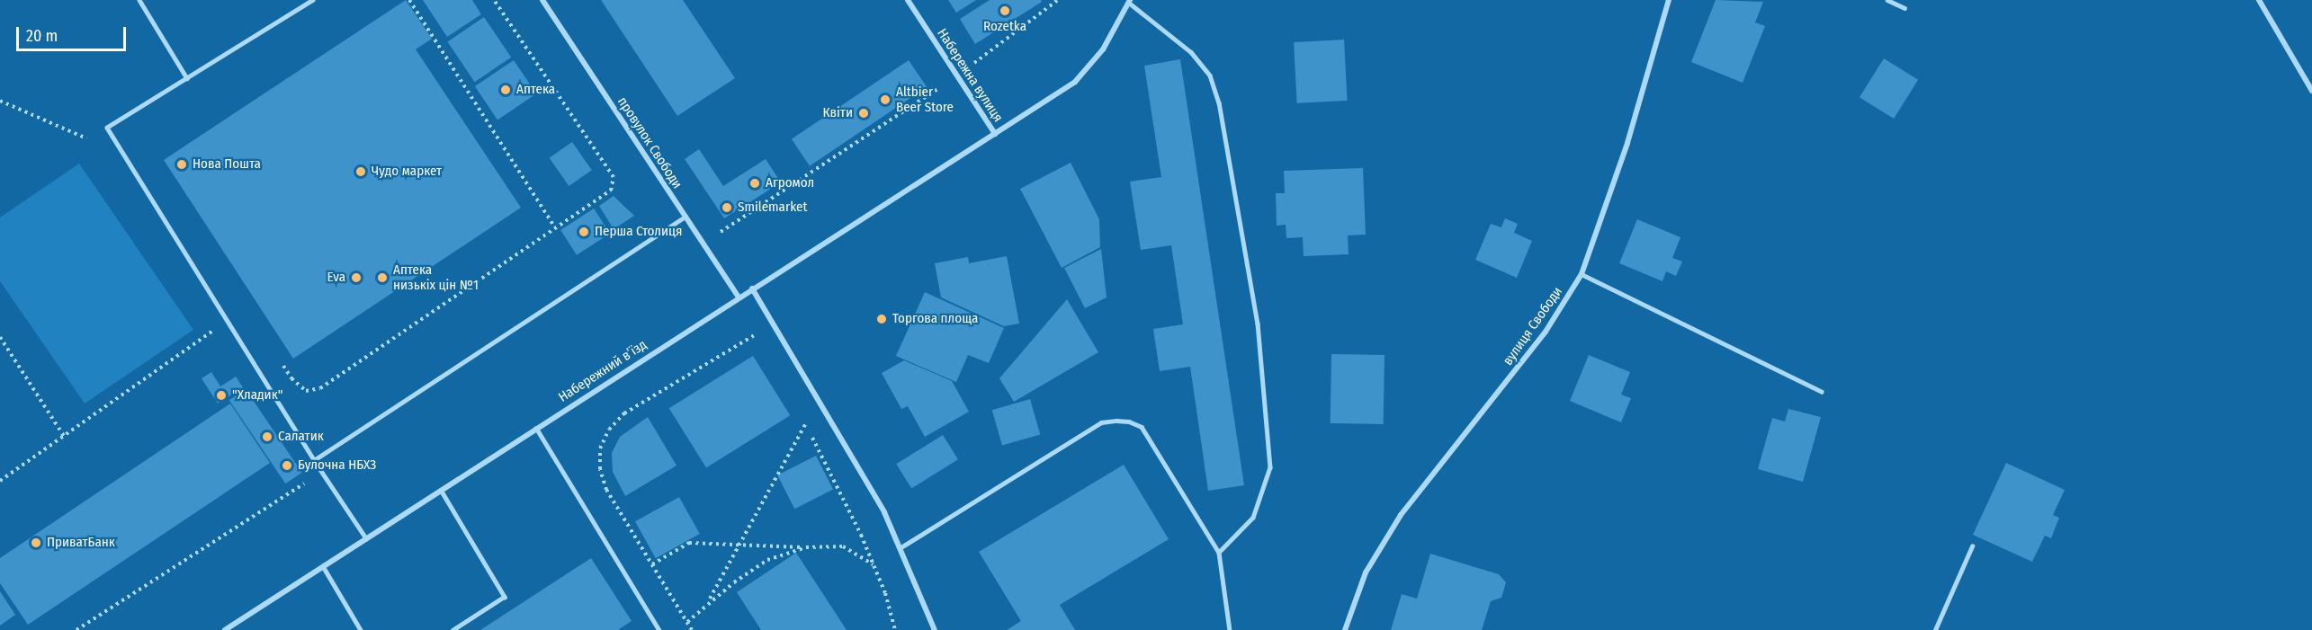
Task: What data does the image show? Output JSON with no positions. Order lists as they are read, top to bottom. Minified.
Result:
{"streets":{"street":["Набережна вулиця","провулок Свободи","вулиця Свободи","Набережний в’їзд"]},"crossings":[["Набережна вулиця","Набережний в’їзд"],["провулок Свободи","Набережний в’їзд"]],"places":["Rozetka","Аптека","Altbier Beer Store","Квіти","Нова Пошта","Чудо маркет","Агромол","Smilemarket","Перша Столиця","Eva","Аптека низькіх цін №1","Торгова площа","\"Хладик\"","Салатик","Булочна НБХЗ","ПриватБанк"],"scale_bar":"20 m"}
